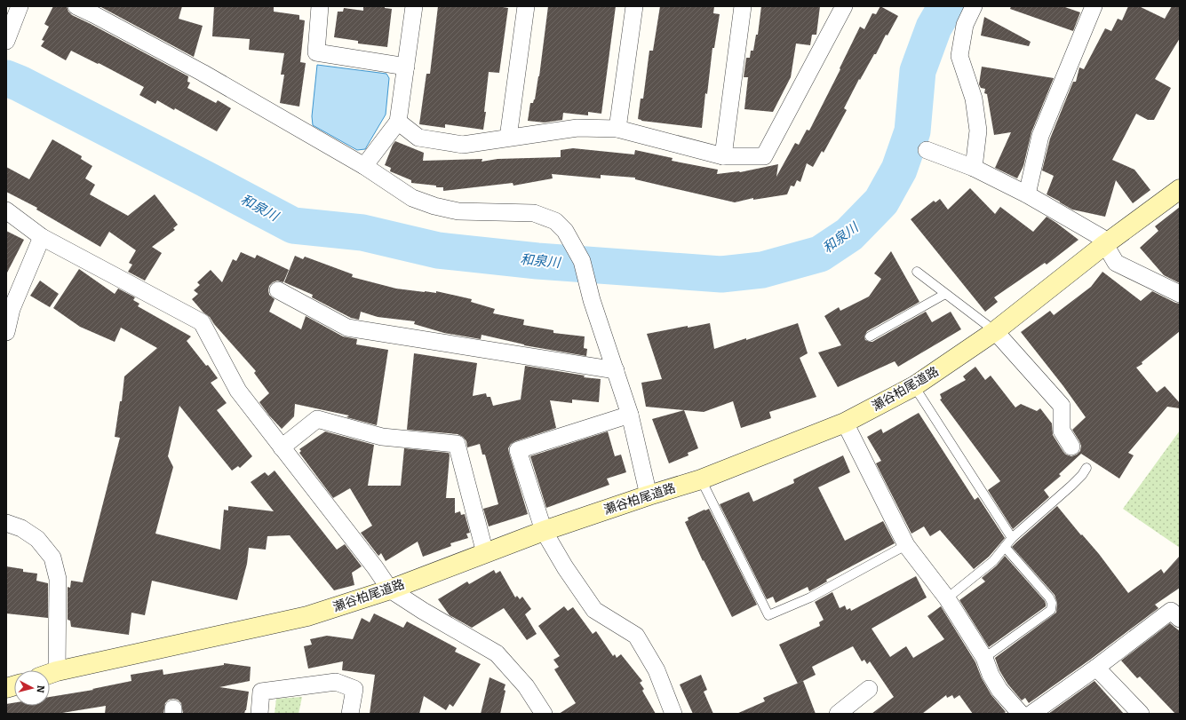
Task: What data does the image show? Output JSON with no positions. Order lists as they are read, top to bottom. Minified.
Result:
{"streets":{"main road":["瀬谷柏尾道路"]},"water":["和泉川"],"north":"right"}
